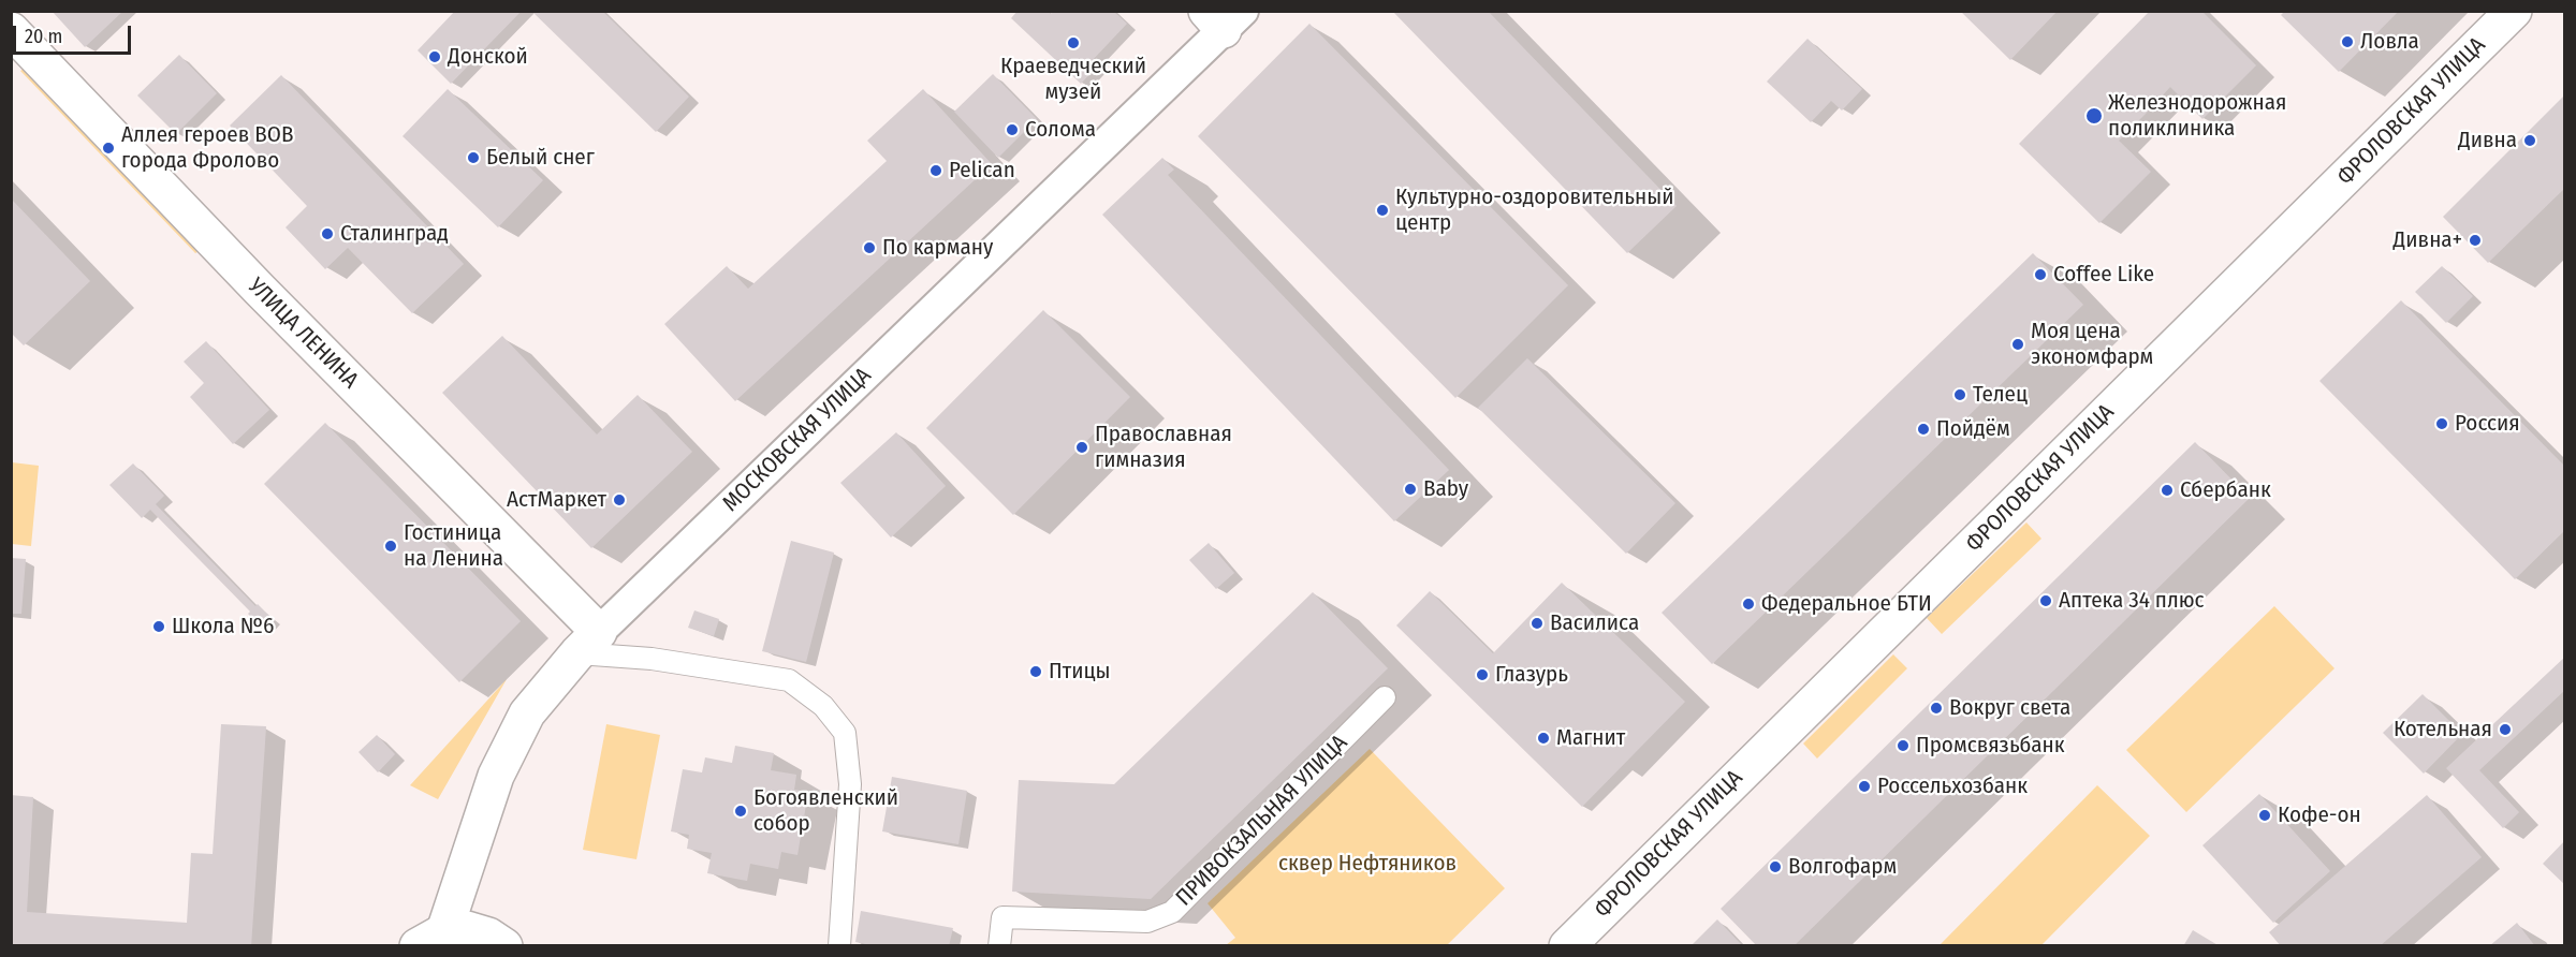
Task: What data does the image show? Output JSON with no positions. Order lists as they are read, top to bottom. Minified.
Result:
{"streets":{"street":["ФРОЛОВСКАЯ УЛИЦА","УЛИЦА ЛЕНИНА","МОСКОВСКАЯ УЛИЦА"],"lane":["ПРИВОКЗАЛЬНАЯ УЛИЦА"]},"crossings":[["УЛИЦА ЛЕНИНА","МОСКОВСКАЯ УЛИЦА"]],"parks":["сквер Нефтяников"],"places":["Ловла","Краеведческий музей","Донской","Железнодорожная поликлиника","Солома","Дивна","Аллея героев ВОВ города Фролово","Белый снег","Pelican","Культурно-оздоровительный центр","Сталинград","Дивна+","По карману","Coffee Like","Моя цена экономфарм","Телец","Россия","Пойдём","Православная гимназия","Baby","Сбербанк","АстМаркет","Гостиница на Ленина","Аптека 34 плюс","Федеральное БТИ","Василиса","Школа №6","Птицы","Глазурь","Вокруг света","Котельная","Магнит","Промсвязьбанк","Россельхозбанк","Богоявленский собор","Кофе-он","Волгофарм"],"scale_bar":"20 m"}
